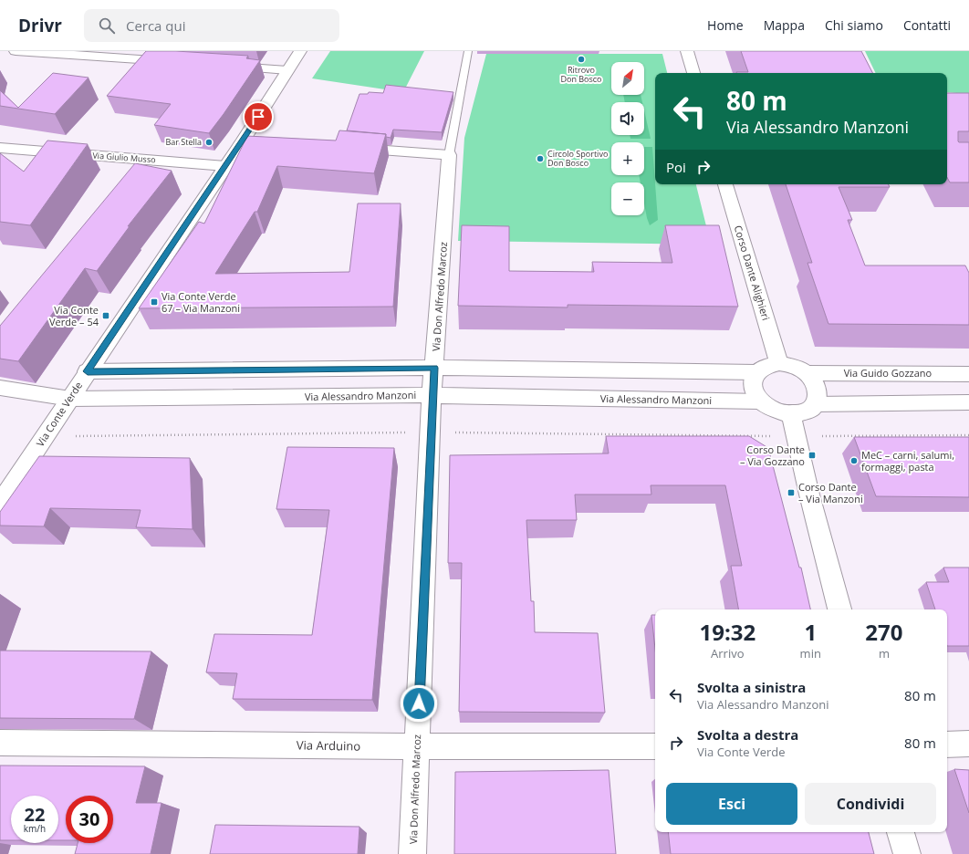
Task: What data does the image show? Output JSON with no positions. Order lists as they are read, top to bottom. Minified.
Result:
{"streets":{"street":["Via Giulio Musso","Corso Dante Alighieri","Via Don Alfredo Marcoz","Via Guido Gozzano","Via Alessandro Manzoni","Via Conte Verde","Via Arduino"]},"crossings":[["Via Giulio Musso","Via Conte Verde"],["Corso Dante Alighieri","Via Guido Gozzano"],["Corso Dante Alighieri","Via Alessandro Manzoni"],["Via Don Alfredo Marcoz","Via Alessandro Manzoni"],["Via Don Alfredo Marcoz","Via Arduino"],["Via Guido Gozzano","Via Alessandro Manzoni"],["Via Alessandro Manzoni","Via Conte Verde"]],"places":{"other":["Ritrovo Don Bosco","Bar Stella","Circolo Sportivo Don Bosco","MeC – carni, salumi, formaggi, pasta"],"transit":["Via Conte Verde 67 – Via Manzoni","Via Conte Verde – 54","Corso Dante – Via Gozzano","Corso Dante – Via Manzoni"]},"north":"top right","page":{"header":"Drivr","search":"Cerca qui","nav":["Home","Mappa","Chi siamo","Contatti"],"map_buttons":["+","−"],"turn":["80 m","Via Alessandro Manzoni"],"then":"Poi","eta":["19:32","Arrivo","1","min","270","m"],"list":[{"name":"Svolta a sinistra","note":"Via Alessandro Manzoni","value":"80 m"},{"name":"Svolta a destra","note":"Via Conte Verde","value":"80 m"}],"buttons":["Esci","Condividi"],"speed":"22 km/h","limit":"30"}}
